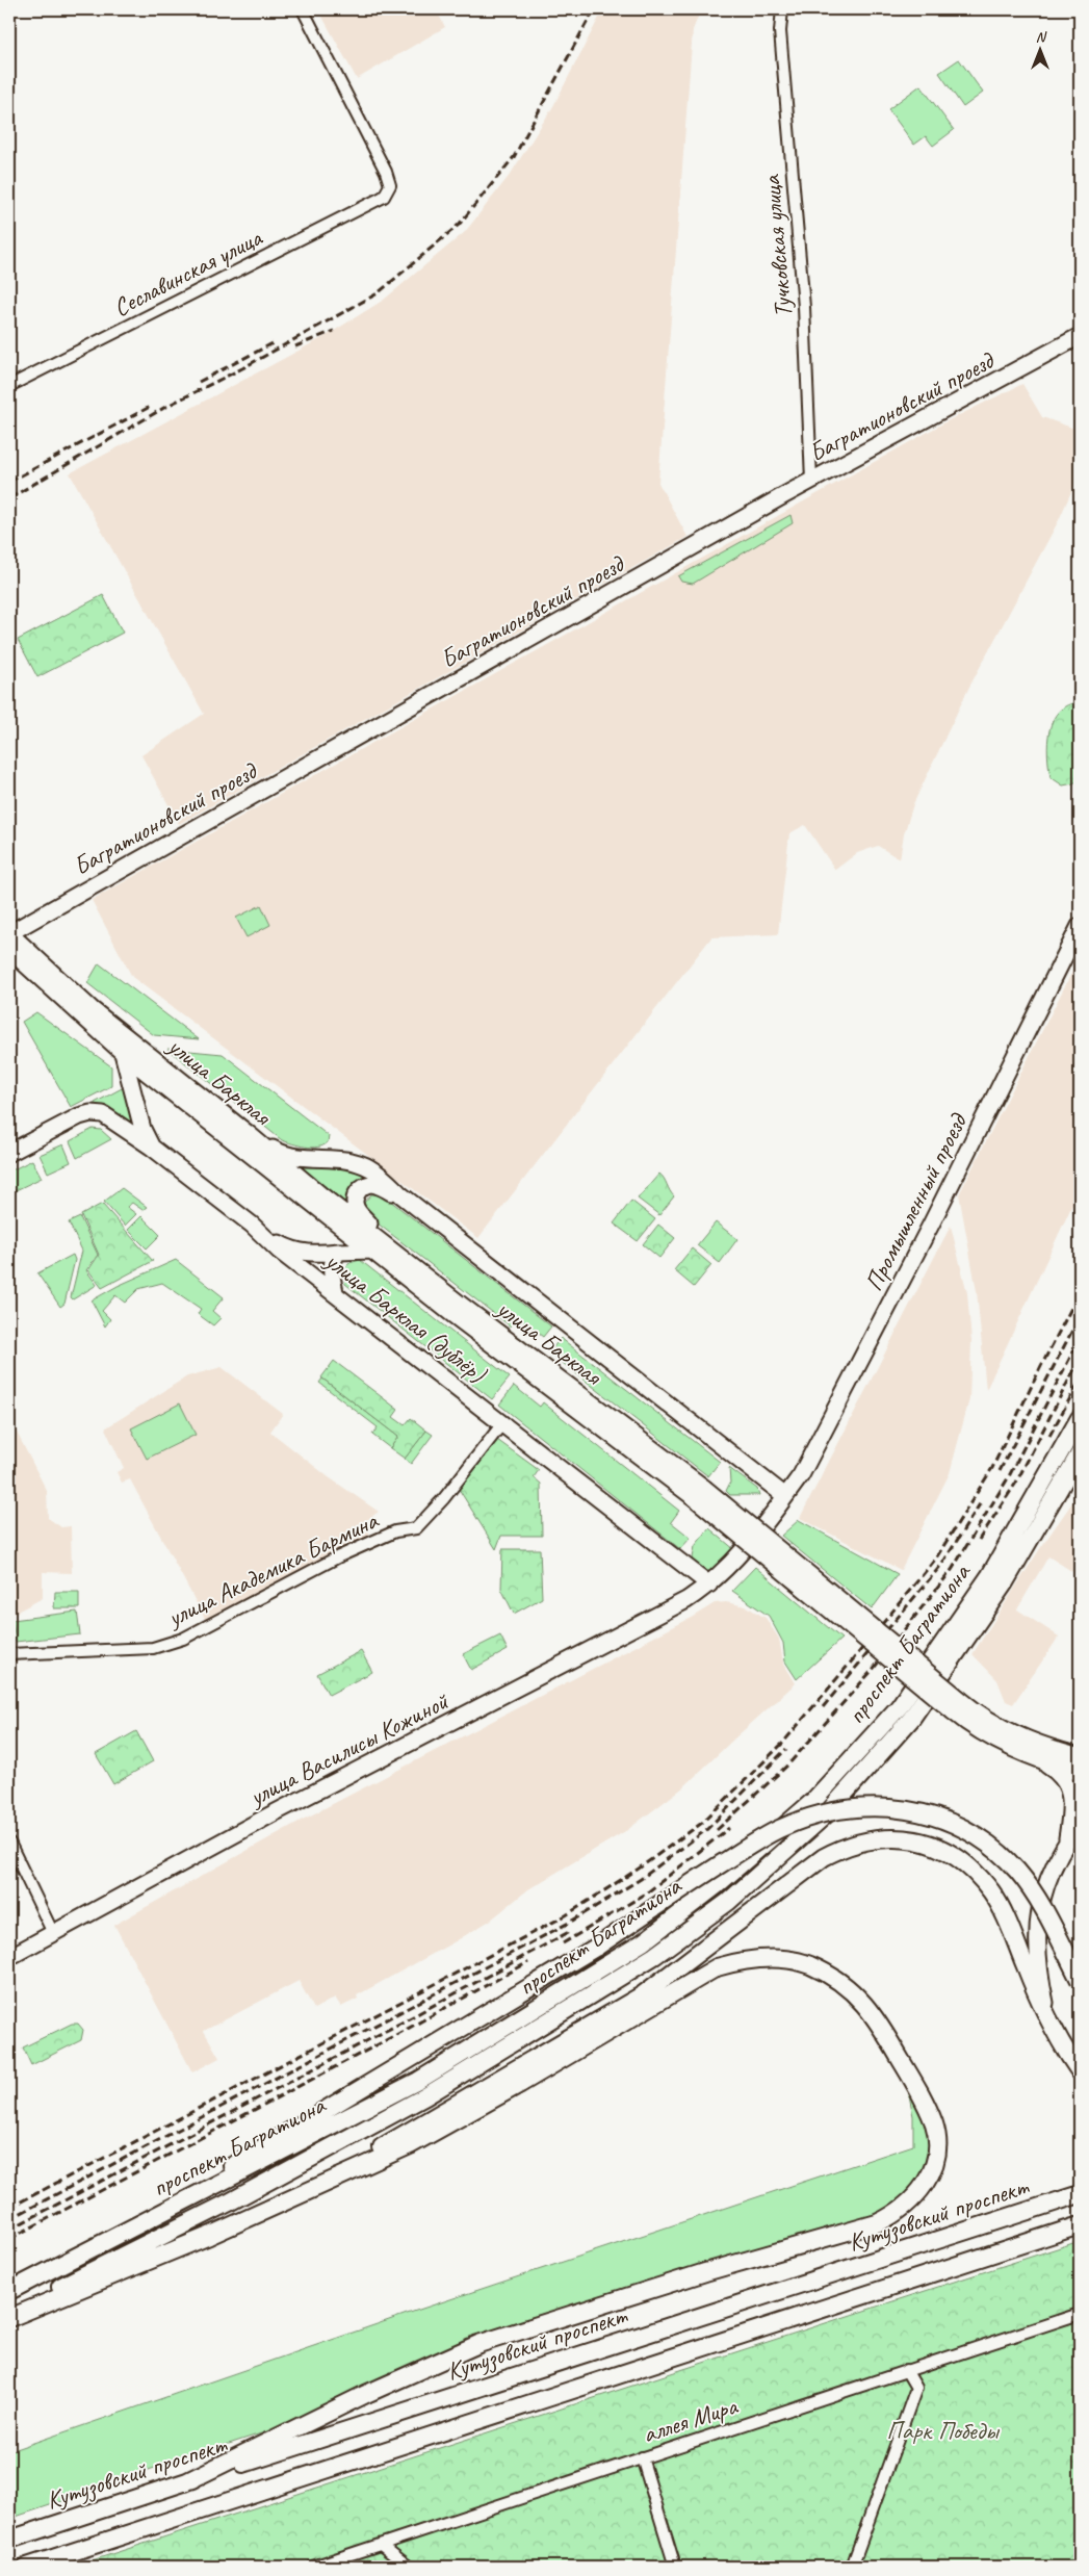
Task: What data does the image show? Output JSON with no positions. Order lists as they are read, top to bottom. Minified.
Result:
{"streets":{"main road":["проспект Багратиона","Кутузовский проспект"],"street":["Тучковская улица","Сеславинская улица","Багратионовский проезд","улица Барклая","Промышленный проезд","улица Барклая (дублёр)","улица Академика Бармина","улица Василисы Кожиной","аллея Мира"]},"crossings":[["Тучковская улица","Багратионовский проезд"],["Багратионовский проезд","улица Барклая"],["улица Барклая","улица Барклая (дублёр)"],["Промышленный проезд","улица Барклая (дублёр)"],["Промышленный проезд","улица Василисы Кожиной"],["улица Барклая (дублёр)","улица Академика Бармина"],["улица Барклая (дублёр)","улица Василисы Кожиной"]],"parks":["Парк Победы"],"north":"top"}
